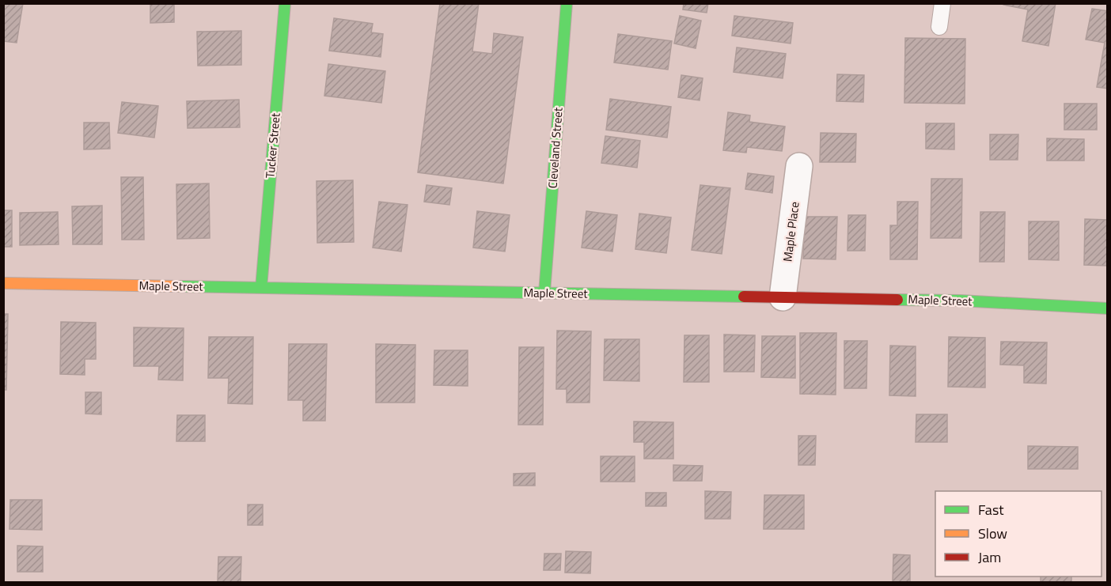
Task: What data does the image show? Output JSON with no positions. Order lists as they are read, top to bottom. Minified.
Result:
{"streets":{"street":["Tucker Street","Cleveland Street","Maple Place","Maple Street"]},"crossings":[["Tucker Street","Maple Street"],["Cleveland Street","Maple Street"],["Maple Place","Maple Street"]],"legend":["Fast","Slow","Jam"]}
